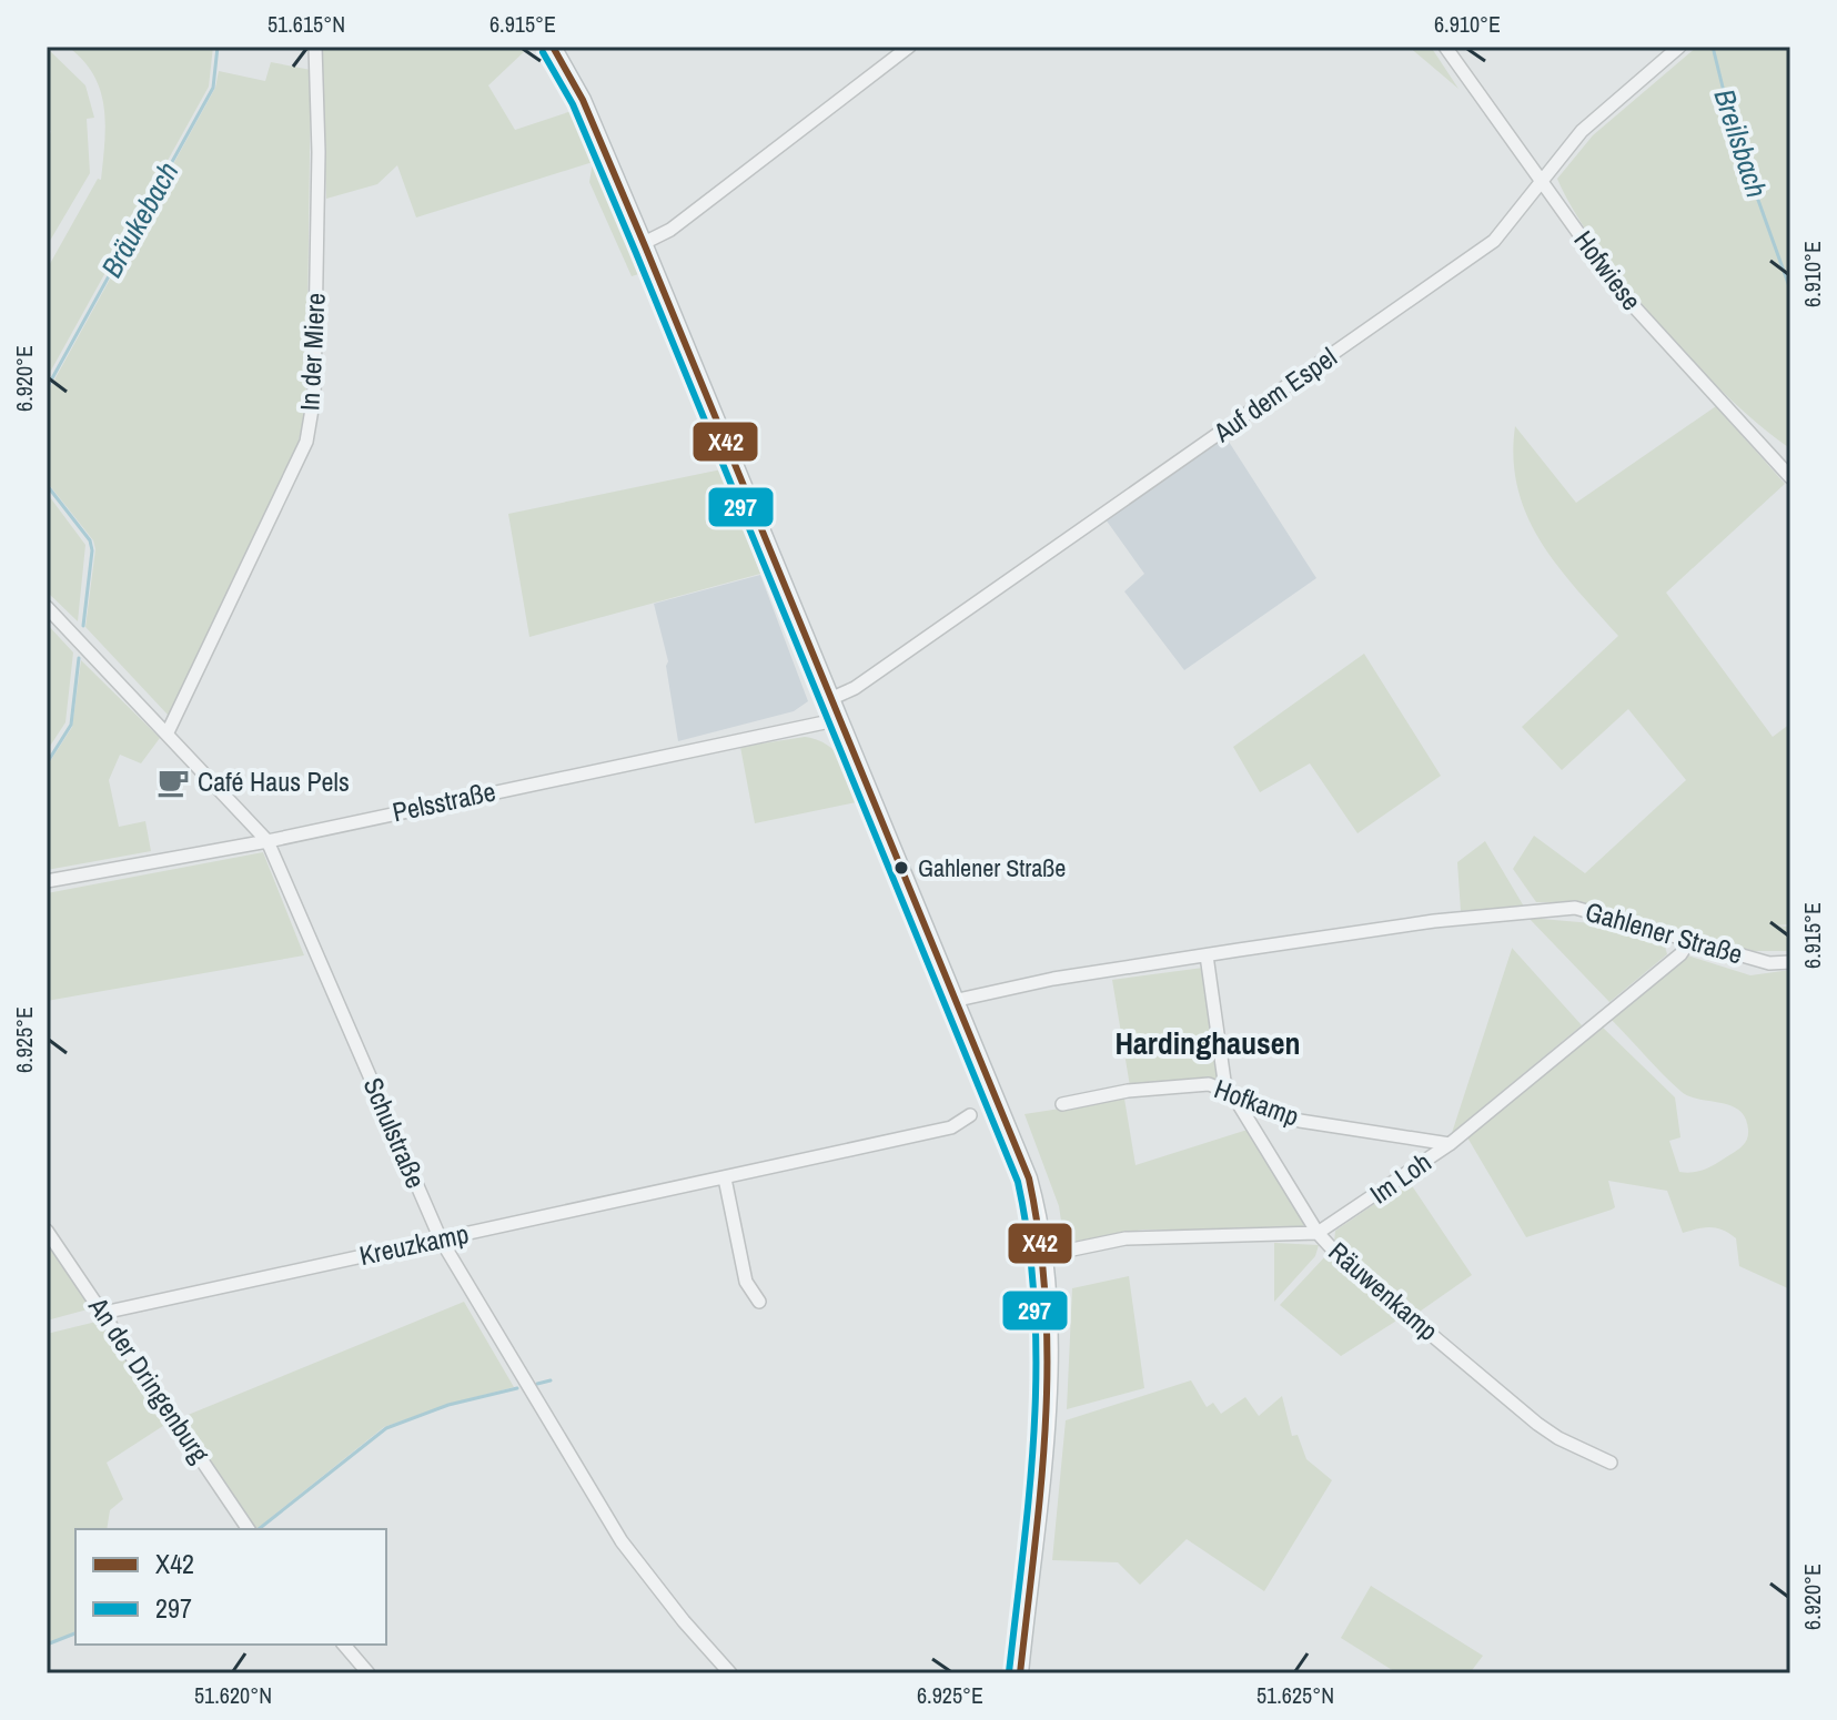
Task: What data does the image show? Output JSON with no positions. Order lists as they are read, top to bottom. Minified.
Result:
{"streets":{"street":["Hofwiese","In der Miere","Auf dem Espel","Pelsstraße","Gahlener Straße","Hofkamp","Schulstraße","Im Loh","Kreuzkamp","Räuwenkamp","An der Dringenburg"]},"crossings":[["Hofwiese","Auf dem Espel"],["In der Miere","Schulstraße"],["Pelsstraße","Schulstraße"],["Gahlener Straße","Im Loh"],["Gahlener Straße","Räuwenkamp"],["Hofkamp","Im Loh"],["Hofkamp","Räuwenkamp"],["Schulstraße","Kreuzkamp"],["Im Loh","Räuwenkamp"],["Kreuzkamp","An der Dringenburg"]],"districts":["Hardinghausen"],"water":["Breilsbach","Bräukebach"],"places":{"cafe":["Café Haus Pels"],"other":["Gahlener Straße"]},"lines":["transit line X42","transit line 297"],"legend":["X42","297"],"coordinates":["51.615°N","6.915°E","6.910°E","6.920°E","6.925°E","51.620°N","51.625°N"]}
